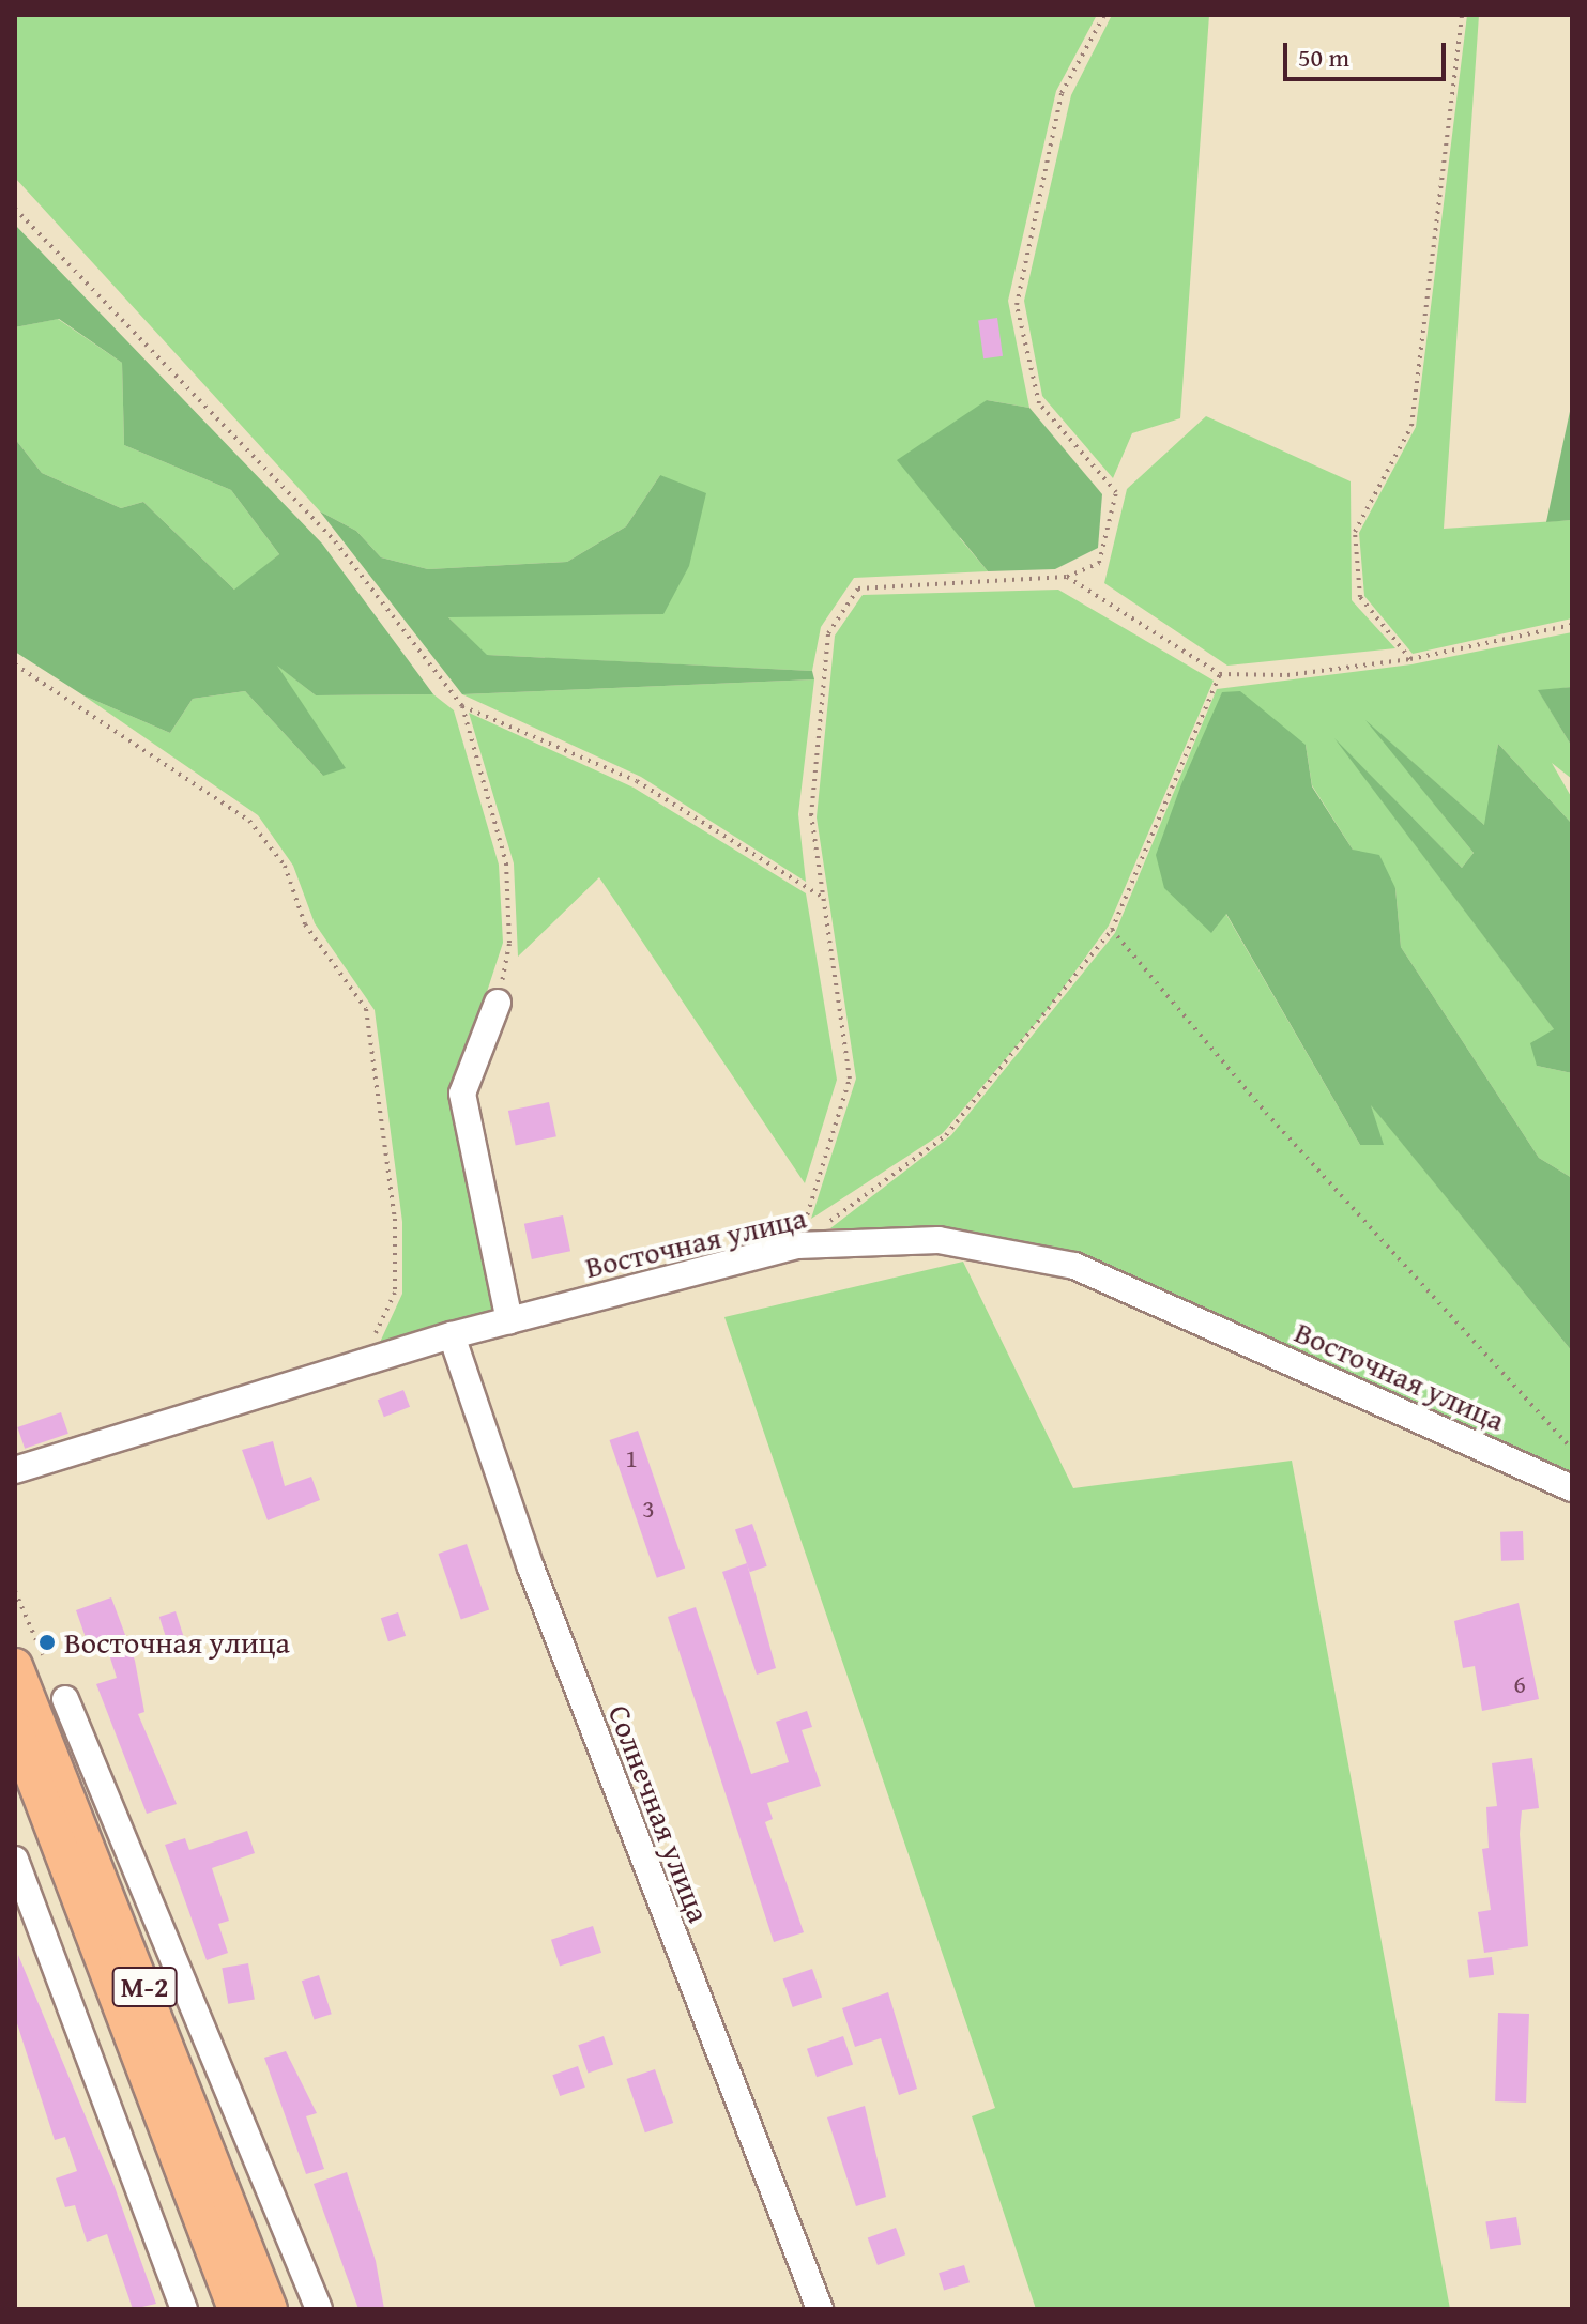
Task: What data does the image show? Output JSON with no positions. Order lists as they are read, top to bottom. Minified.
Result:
{"streets":{"main road":["М-2"],"street":["Восточная улица","Солнечная улица"]},"crossings":[["Восточная улица","Солнечная улица"]],"places":["Восточная улица"],"house_numbers":["1","3","6"],"scale_bar":"50 m"}
